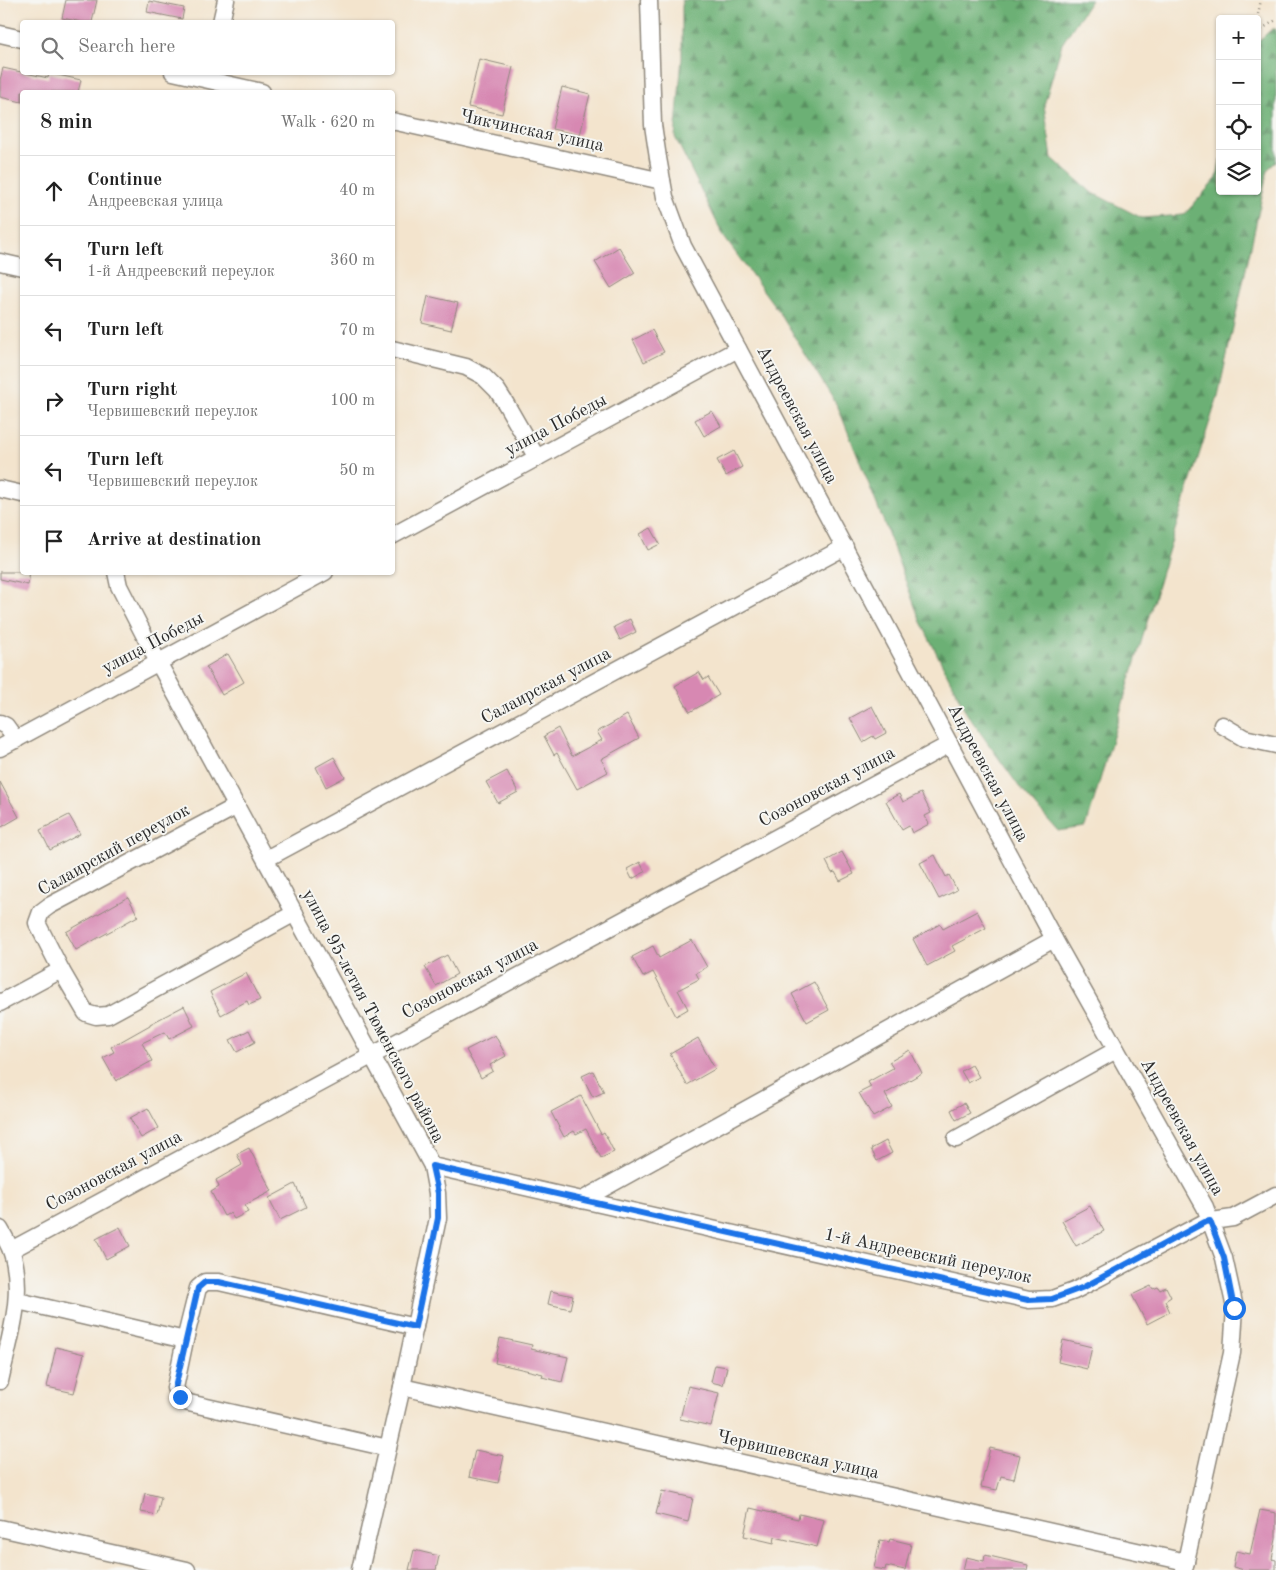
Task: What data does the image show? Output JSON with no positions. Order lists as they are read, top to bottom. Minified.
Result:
{"streets":{"street":["Чикчинская улица","Андреевская улица","улица Победы","Салаирская улица","Созоновская улица","Салаирский переулок","улица 95-летия Тюменского района","1-й Андреевский переулок","Червишевская улица"]},"crossings":[["Чикчинская улица","Андреевская улица"],["Андреевская улица","улица Победы"],["Андреевская улица","Салаирская улица"],["Андреевская улица","Созоновская улица"],["Андреевская улица","1-й Андреевский переулок"],["Андреевская улица","Червишевская улица"],["улица Победы","улица 95-летия Тюменского района"],["Салаирская улица","улица 95-летия Тюменского района"],["Созоновская улица","улица 95-летия Тюменского района"],["Салаирский переулок","улица 95-летия Тюменского района"],["улица 95-летия Тюменского района","1-й Андреевский переулок"],["улица 95-летия Тюменского района","Червишевская улица"]],"page":{"map_buttons":["+","−"],"search":"Search here","heading":["8 min","Walk · 620 m"],"list":[["Continue","Андреевская улица","40 m"],["Turn left","1-й Андреевский переулок","360 m"],["Turn left","70 m"],["Turn right","Червишевский переулок","100 m"],["Turn left","Червишевский переулок","50 m"],"Arrive at destination"]}}
